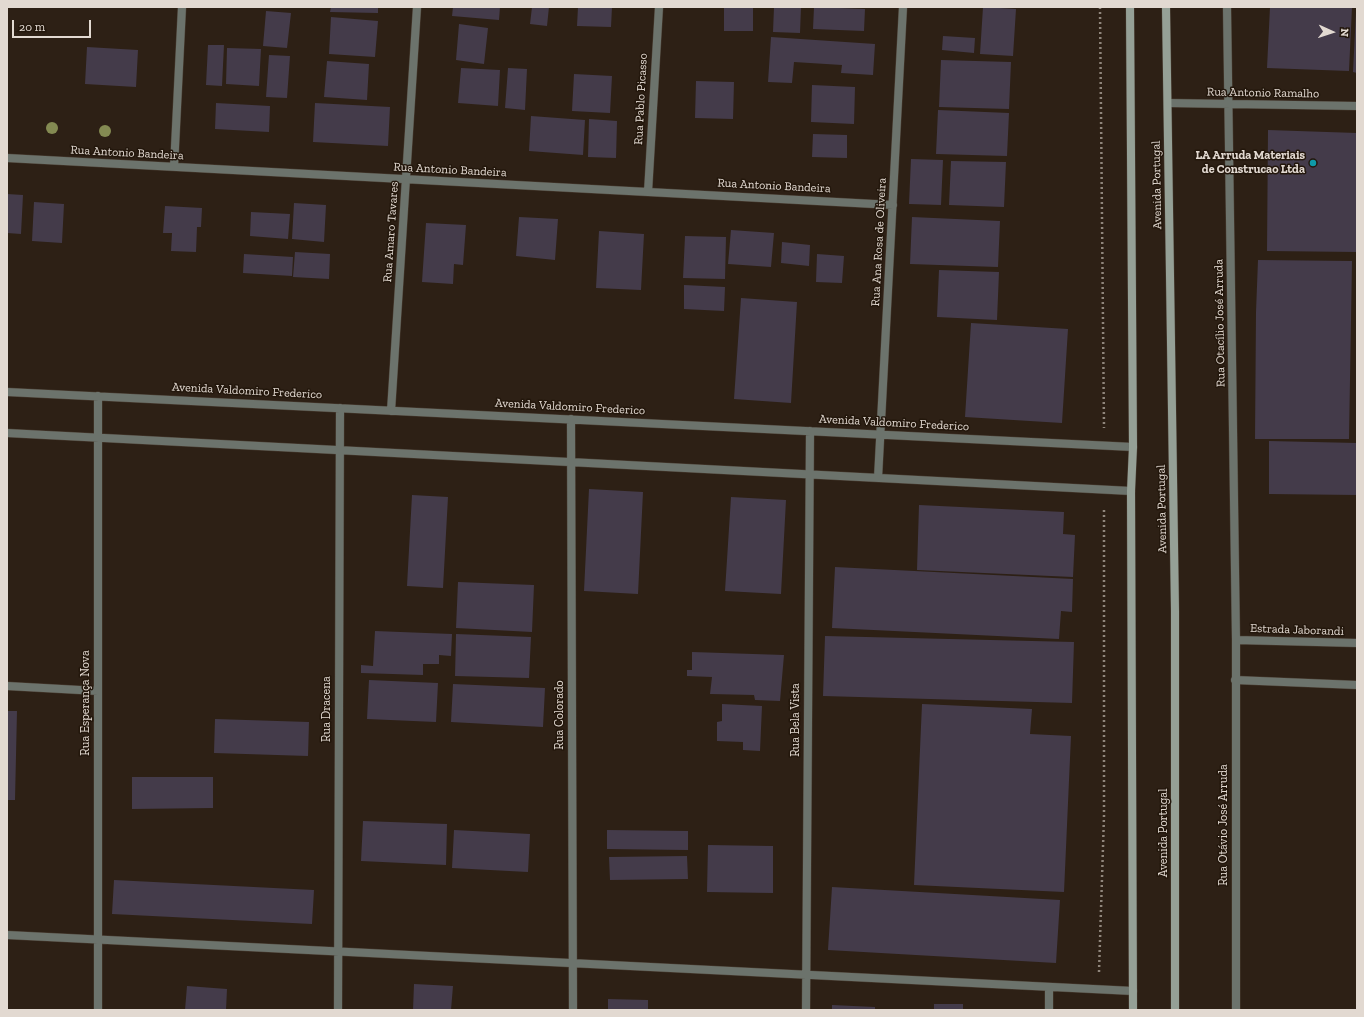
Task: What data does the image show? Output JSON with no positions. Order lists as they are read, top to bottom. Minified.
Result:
{"streets":{"main road":["Avenida Portugal"],"street":["Rua Antonio Ramalho","Rua Pablo Picasso","Rua Antonio Bandeira","Rua Amaro Tavares","Rua Ana Rosa de Oliveira","Rua Otacílio José Arruda","Avenida Valdomiro Frederico","Estrada Jaborandi","Rua Esperança Nova","Rua Dracena","Rua Colorado","Rua Bela Vista","Rua Otávio José Arruda"]},"crossings":[["Rua Antonio Ramalho","Avenida Portugal"],["Rua Antonio Ramalho","Rua Otacílio José Arruda"],["Rua Pablo Picasso","Rua Antonio Bandeira"],["Rua Antonio Bandeira","Rua Amaro Tavares"],["Rua Antonio Bandeira","Rua Ana Rosa de Oliveira"],["Avenida Portugal","Avenida Valdomiro Frederico"],["Rua Amaro Tavares","Avenida Valdomiro Frederico"],["Rua Ana Rosa de Oliveira","Avenida Valdomiro Frederico"],["Rua Otacílio José Arruda","Estrada Jaborandi"],["Rua Otacílio José Arruda","Rua Otávio José Arruda"],["Avenida Valdomiro Frederico","Rua Esperança Nova"],["Avenida Valdomiro Frederico","Rua Dracena"],["Avenida Valdomiro Frederico","Rua Colorado"],["Avenida Valdomiro Frederico","Rua Bela Vista"],["Estrada Jaborandi","Rua Otávio José Arruda"]],"places":["LA Arruda Materiais de Construcao Ltda"],"scale_bar":"20 m","north":"right"}
